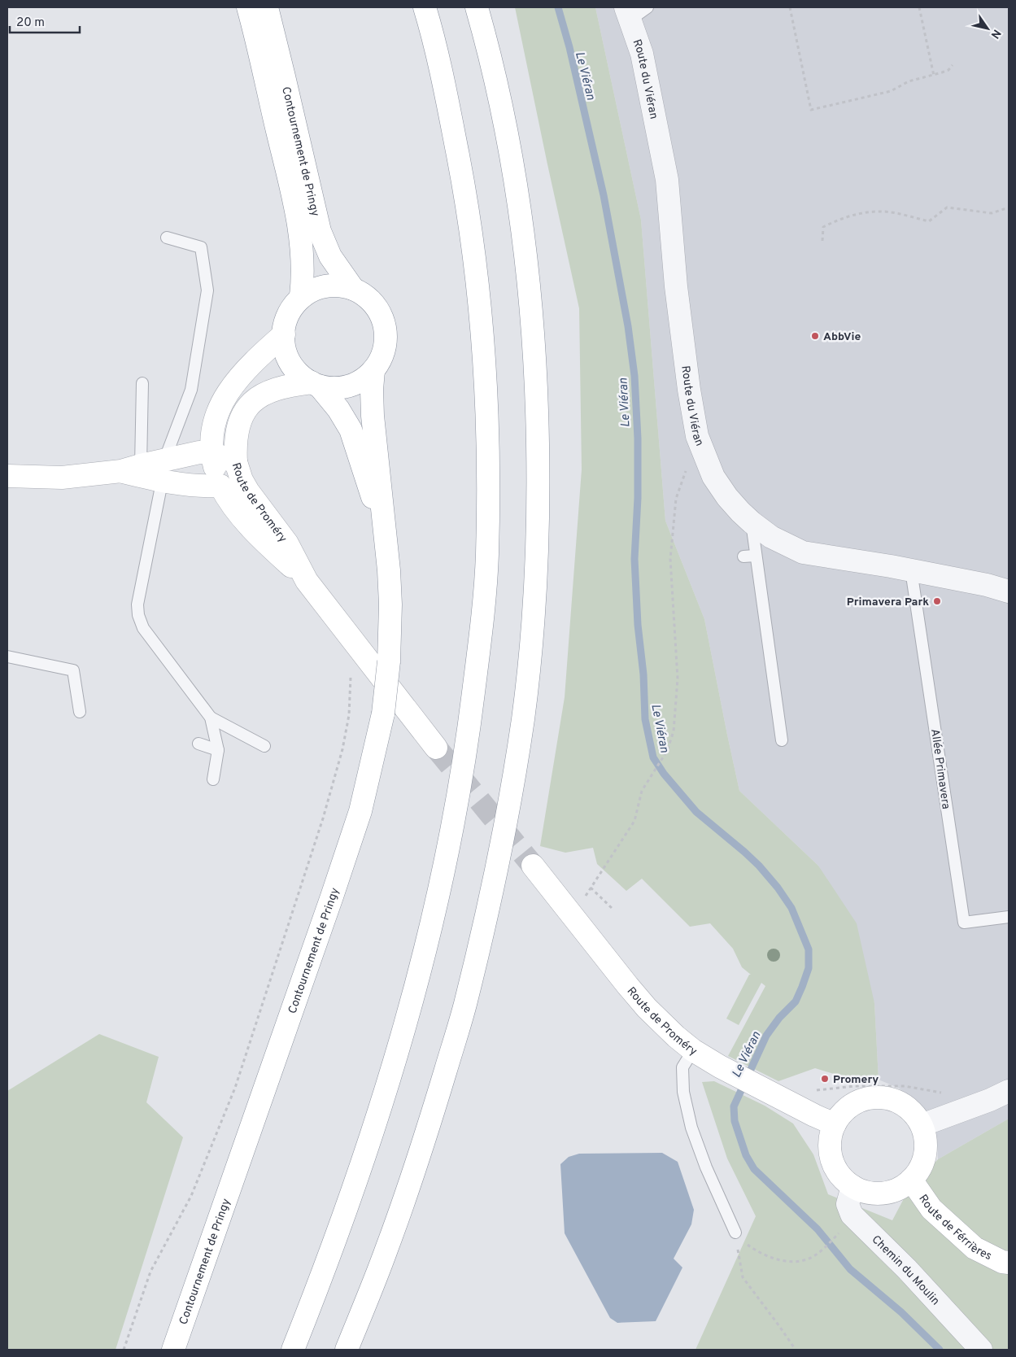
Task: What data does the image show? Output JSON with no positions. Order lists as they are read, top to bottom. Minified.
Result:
{"streets":{"main road":["Contournement de Pringy","Route de Proméry","Route de Férrières"],"street":["Route du Viéran","Chemin du Moulin"],"lane":["Allée Primavera"]},"crossings":[["Route du Viéran","Allée Primavera"],["Route de Proméry","Route de Férrières"],["Route de Proméry","Chemin du Moulin"],["Route de Férrières","Chemin du Moulin"]],"water":["Le Viéran"],"places":["AbbVie","Primavera Park","Promery"],"scale_bar":"20 m","north":"bottom right"}
